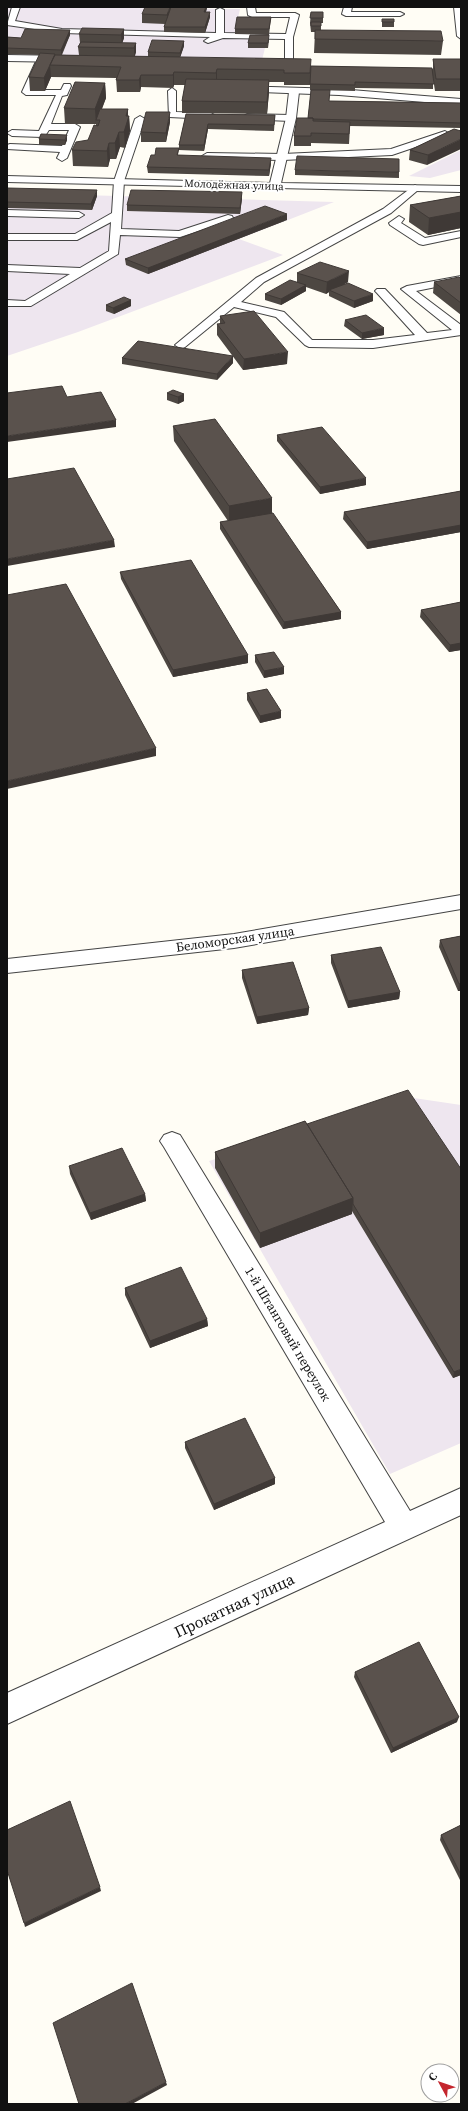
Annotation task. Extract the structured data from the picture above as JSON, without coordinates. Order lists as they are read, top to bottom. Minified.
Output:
{"streets":{"street":["Молодёжная улица","Беломорская улица","1-й Штанговый переулок","Прокатная улица"]},"crossings":[["1-й Штанговый переулок","Прокатная улица"]],"north":"top left"}
